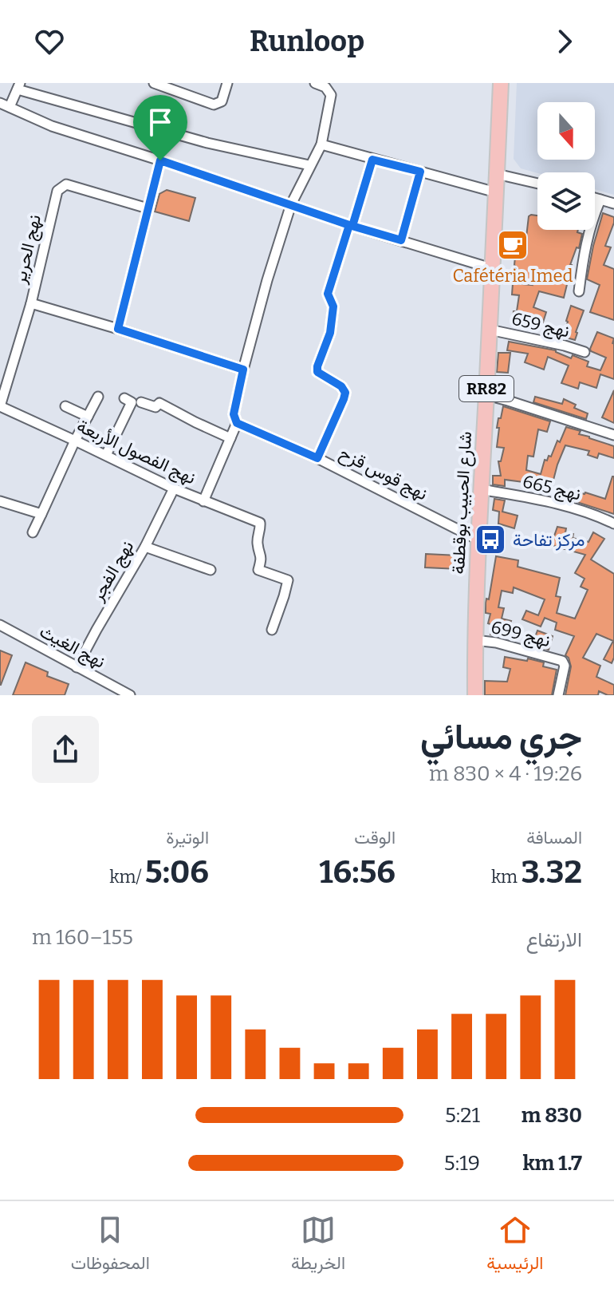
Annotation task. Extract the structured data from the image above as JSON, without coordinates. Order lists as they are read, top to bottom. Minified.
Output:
{"streets":{"main road":["RR82","شارع الحبيب بوقطفة"],"street":["نهج الحرير","نهج 659","نهج الفصول الأربعة","نهج قوس قزح","نهج 665","نهج الفجر","نهج 699","نهج الغيث"]},"crossings":[["نهج الحرير","نهج الفصول الأربعة"],["نهج 659","شارع الحبيب بوقطفة"],["نهج الفصول الأربعة","نهج الفجر"],["نهج قوس قزح","شارع الحبيب بوقطفة"],["نهج 665","شارع الحبيب بوقطفة"],["شارع الحبيب بوقطفة","نهج 699"],["نهج الفجر","نهج الغيث"]],"places":{"cafe":["Cafétéria Imed"],"bus stop":["مركز تفاحة"]},"north":"bottom","page":{"header":"Runloop","heading":["جري مسائي","19:26 · 4 × 830 m"],"stats":[["المسافة","3.32 km"],["الوقت","16:56"],["الوتيرة","5:06 /km"]],"chart":["الارتفاع","155–160 m"],"list":[{"name":"830 m","note":"5:21"},{"name":"1.7 km","note":"5:19"}],"tabs":["الرئيسية","الخريطة","المحفوظات"]}}
